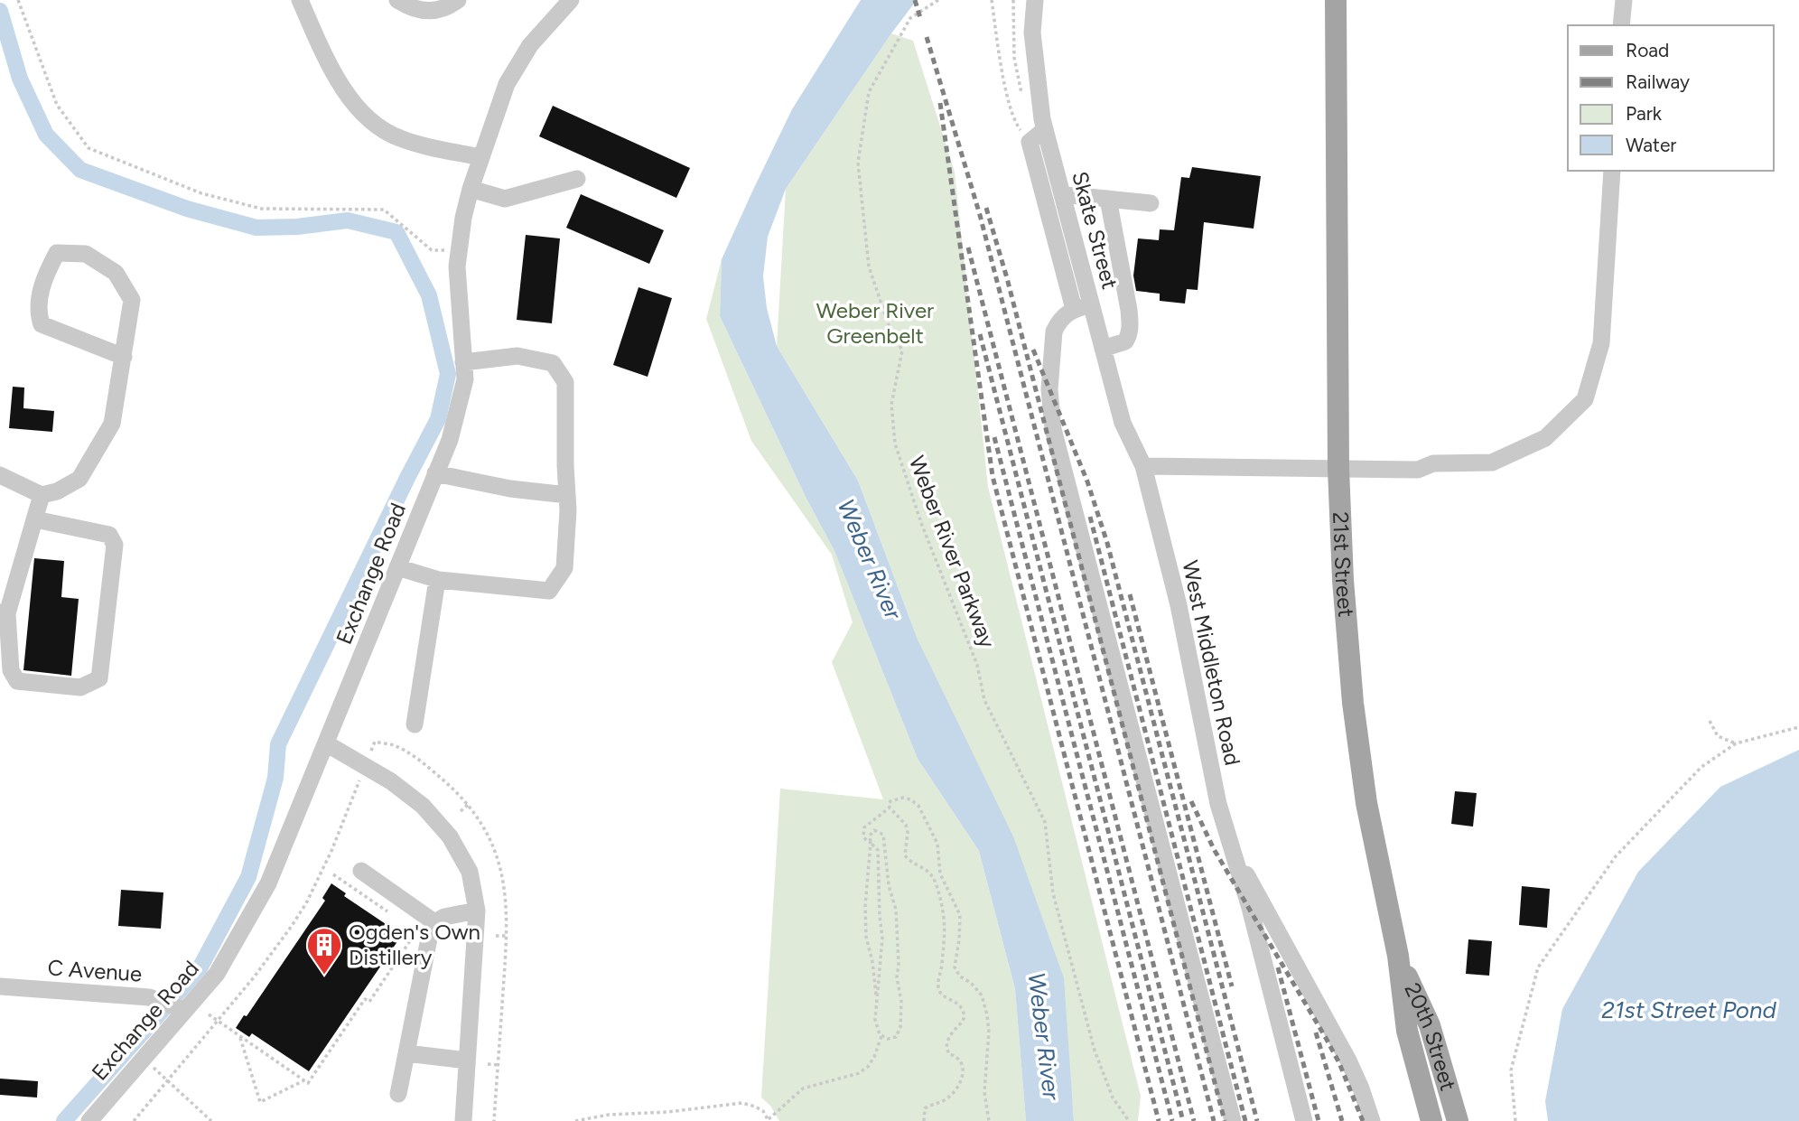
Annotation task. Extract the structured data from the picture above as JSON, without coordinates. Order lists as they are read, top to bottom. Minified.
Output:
{"streets":{"main road":["21st Street","20th Street"],"street":["Skate Street","Exchange Road","West Middleton Road","C Avenue"],"path":["Weber River Parkway"]},"crossings":[["Skate Street","West Middleton Road"],["21st Street","20th Street"],["Exchange Road","C Avenue"]],"water":["Weber River","21st Street Pond"],"parks":["Weber River Greenbelt"],"places":{"building":["Ogden's Own Distillery"]},"legend":["Road","Railway","Park","Water"]}
